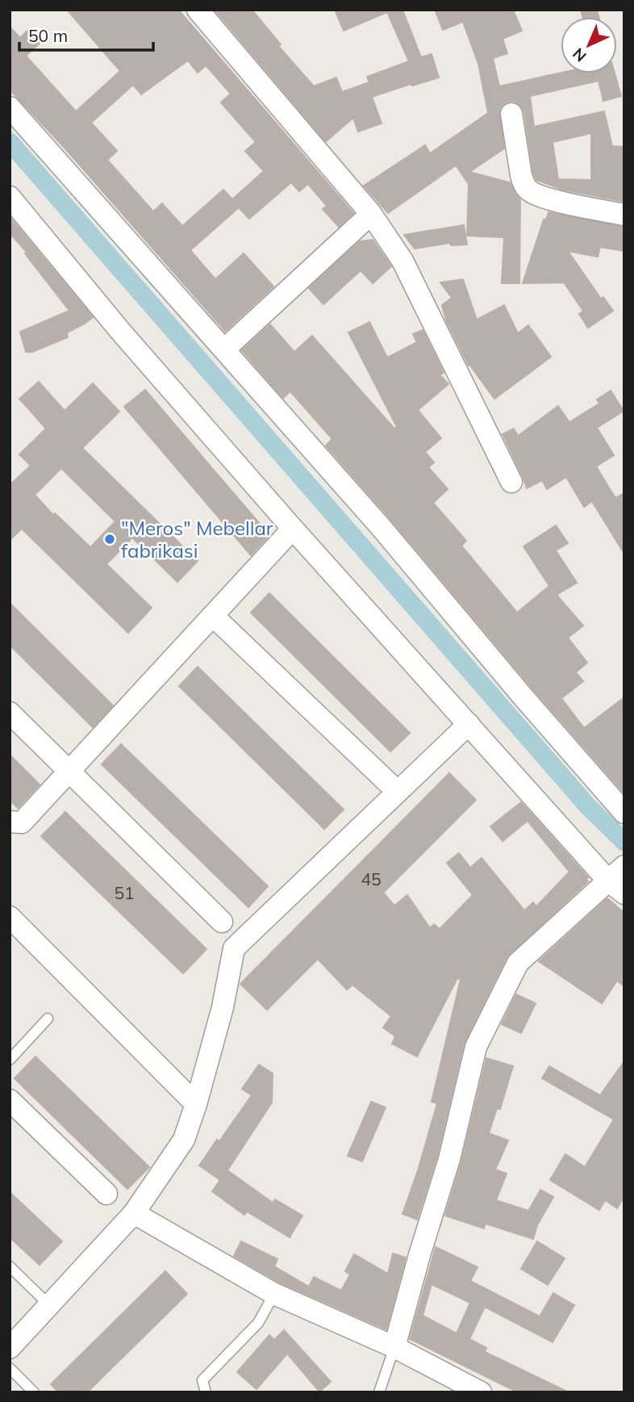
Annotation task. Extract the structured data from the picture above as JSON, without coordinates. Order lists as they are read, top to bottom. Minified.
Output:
{"places":["\"Meros\" Mebellar fabrikasi"],"house_numbers":["45","51"],"scale_bar":"50 m","north":"bottom left"}
